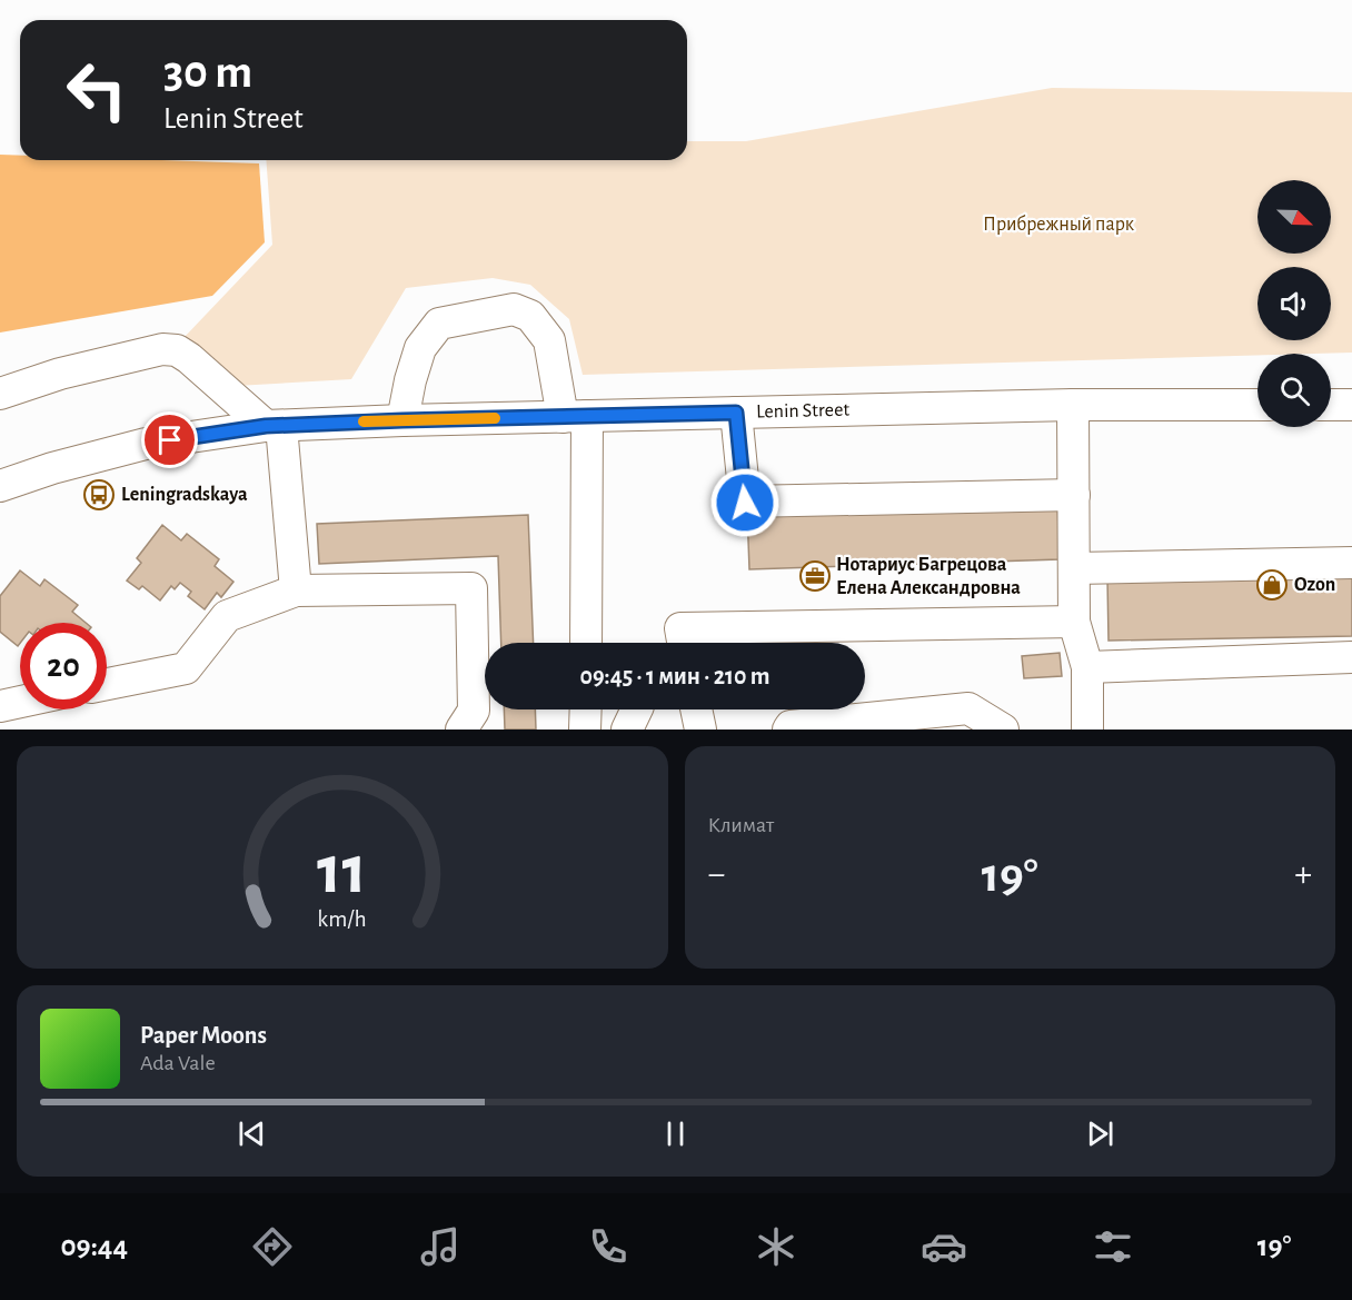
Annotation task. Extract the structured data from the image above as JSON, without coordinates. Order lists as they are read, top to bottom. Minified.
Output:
{"streets":{"street":["Lenin Street"]},"parks":["Прибрежный парк"],"places":{"bus stop":["Leningradskaya"],"office":["Нотариус Багрецова Елена Александровна"],"shop":["Ozon"]},"north":"bottom right","page":{"turn":["30 m","Lenin Street"],"limit":"20","trip":"09:45 · 1 мин · 210 m","tile":"Климат","heat":["−","19°","+"],"song":["Paper Moons","Ada Vale"],"tabs":["09:44","19°"],"gauge":["11","km/h"]}}
